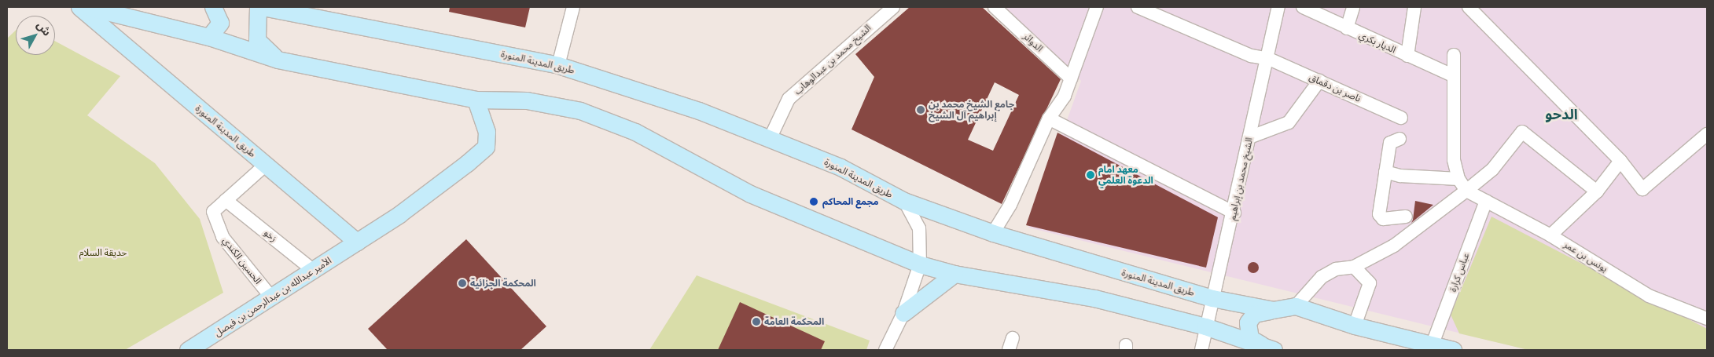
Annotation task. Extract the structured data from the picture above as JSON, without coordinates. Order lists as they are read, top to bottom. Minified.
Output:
{"streets":{"main road":["طريق المدينة المنورة","الأمير عبدالله بن عبدالرحمن بن فيصل"],"street":["الدوائر","الديار بكري","الشيخ محمد بن عبدالوهاب","ناصر بن دقماق","الشيخ محمد بن إبراهيم","زخو","يونس بن عمر","الحسين الكندي","عباس كرارة"]},"crossings":[["الشيخ محمد بن عبدالوهاب","طريق المدينة المنورة"],["طريق المدينة المنورة","الشيخ محمد بن إبراهيم"],["طريق المدينة المنورة","عباس كرارة"],["طريق المدينة المنورة","الأمير عبدالله بن عبدالرحمن بن فيصل"],["ناصر بن دقماق","الشيخ محمد بن إبراهيم"],["زخو","الحسين الكندي"],["زخو","الأمير عبدالله بن عبدالرحمن بن فيصل"],["يونس بن عمر","عباس كرارة"],["الحسين الكندي","الأمير عبدالله بن عبدالرحمن بن فيصل"]],"districts":["الدحو"],"parks":["حديقة السلام"],"places":["جامع الشيخ محمد بن إبراهيم آل الشيخ","معهد امام الدعوة العلمي","مجمع المحاكم","المحكمة الجزائية","المحكمة العامة"],"north":"top right"}
